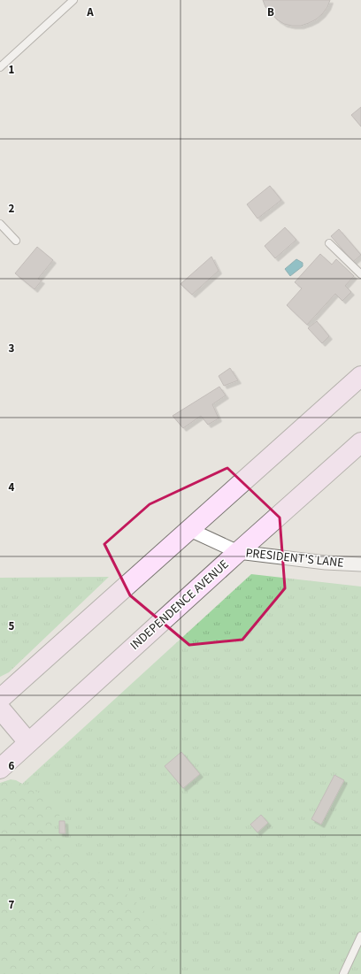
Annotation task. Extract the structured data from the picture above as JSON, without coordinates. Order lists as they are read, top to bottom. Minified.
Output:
{"streets":{"main road":["INDEPENDENCE AVENUE"],"street":["PRESIDENT'S LANE"]},"crossings":[["PRESIDENT'S LANE","INDEPENDENCE AVENUE"]],"grid":{"columns":["A","B"],"rows":["1","2","3","4","5","6","7"]}}
